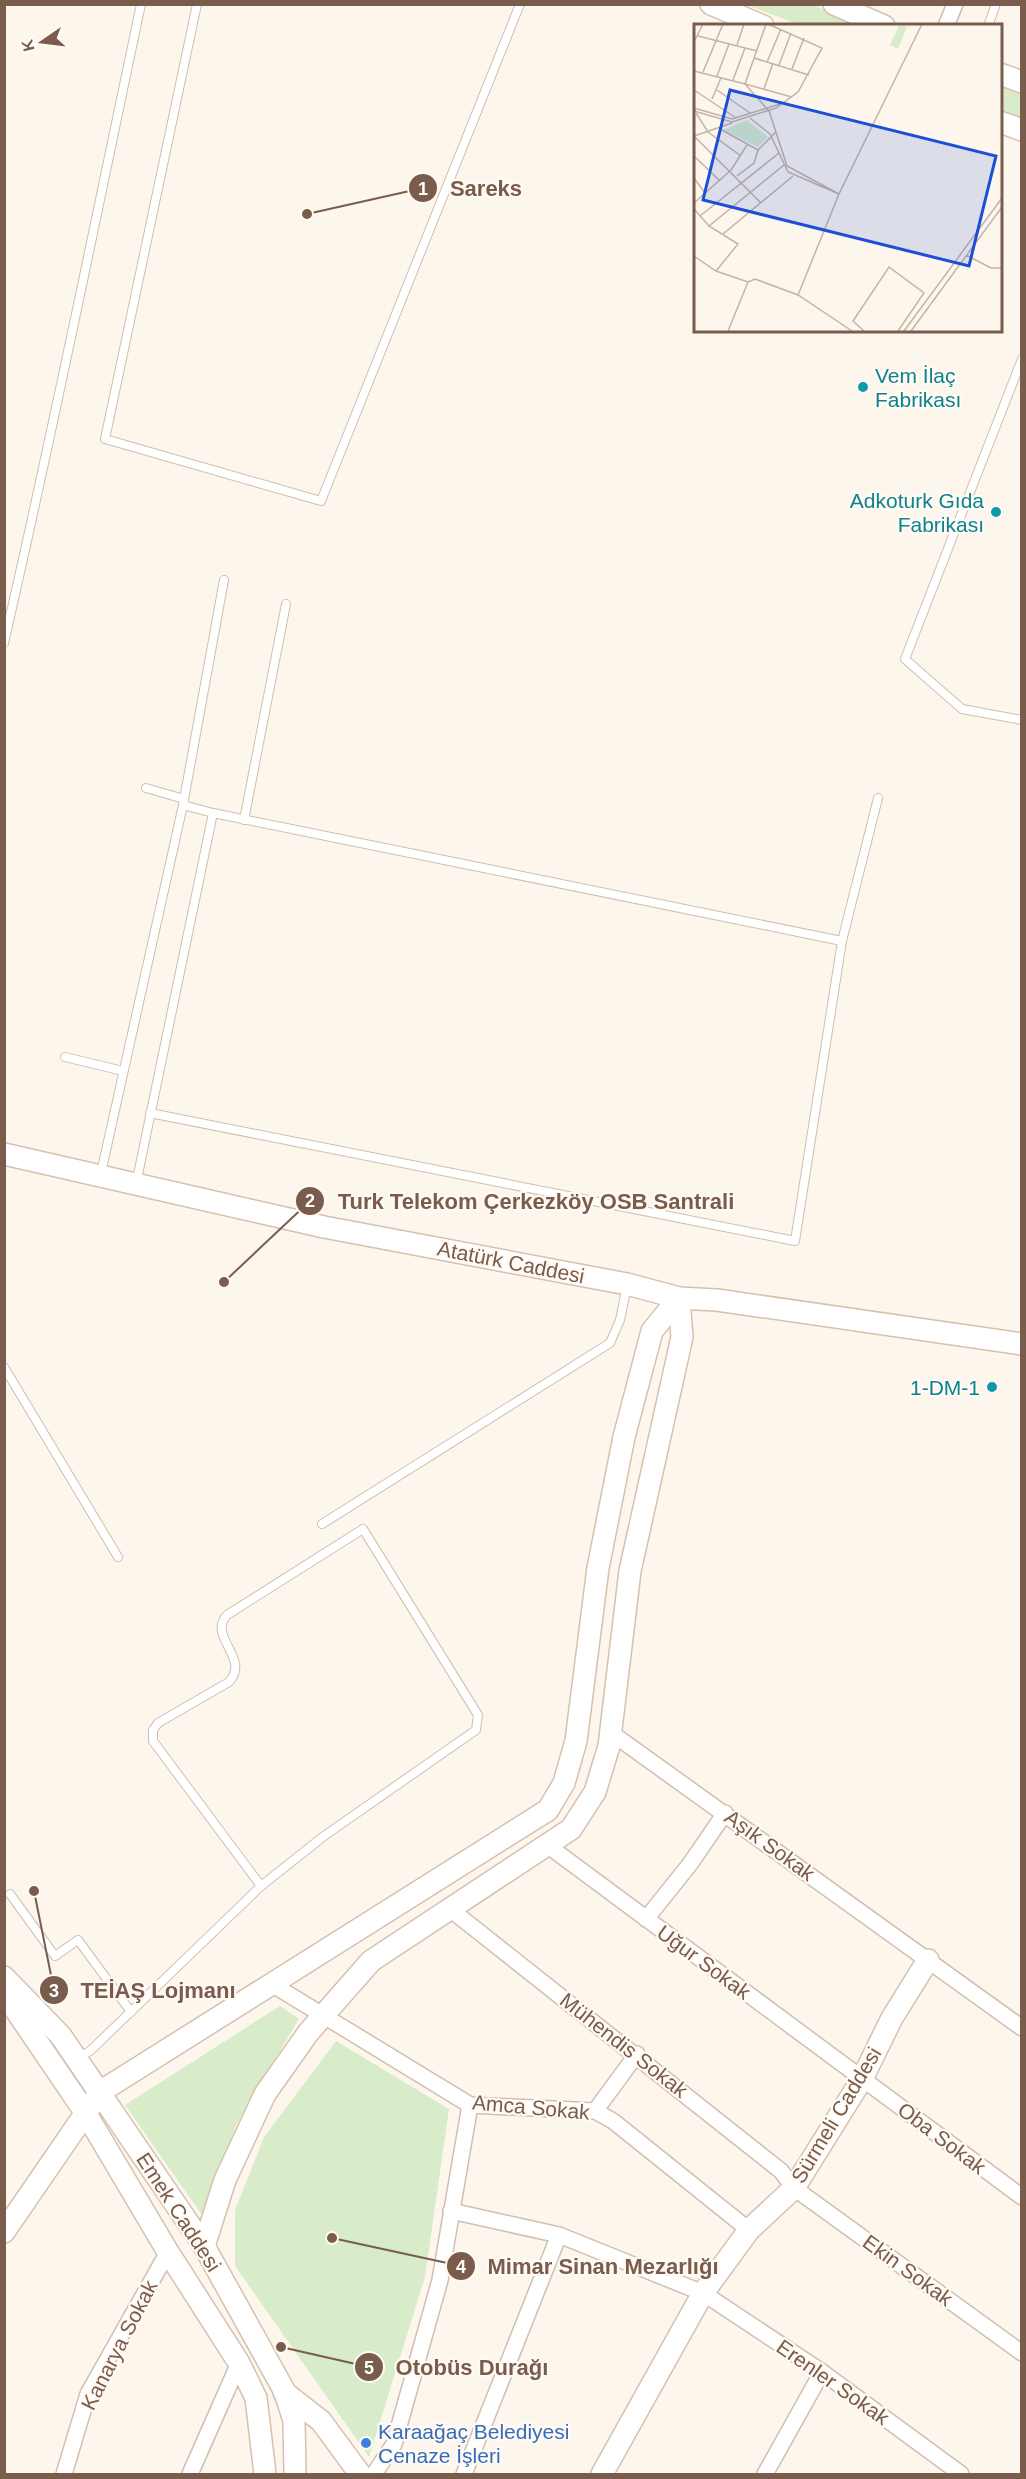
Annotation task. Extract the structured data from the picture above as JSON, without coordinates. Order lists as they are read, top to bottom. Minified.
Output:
{"streets":{"street":["Atatürk Caddesi","Aşık Sokak","Uğur Sokak","Mühendis Sokak","Amca Sokak","Sürmeli Caddesi","Oba Sokak","Emek Caddesi","Ekin Sokak","Kanarya Sokak","Erenler Sokak"]},"crossings":[["Aşık Sokak","Sürmeli Caddesi"],["Uğur Sokak","Sürmeli Caddesi"],["Uğur Sokak","Oba Sokak"],["Mühendis Sokak","Sürmeli Caddesi"],["Mühendis Sokak","Ekin Sokak"],["Amca Sokak","Sürmeli Caddesi"],["Sürmeli Caddesi","Oba Sokak"],["Sürmeli Caddesi","Ekin Sokak"],["Sürmeli Caddesi","Erenler Sokak"],["Emek Caddesi","Kanarya Sokak"]],"places":["Sareks","Vem İlaç Fabrikası","Adkoturk Gıda Fabrikası","Turk Telekom Çerkezköy OSB Santrali","1-DM-1","TEİAŞ Lojmanı","Mimar Sinan Mezarlığı","Otobüs Durağı","Karaağaç Belediyesi Cenaze İşleri"],"north":"left"}
